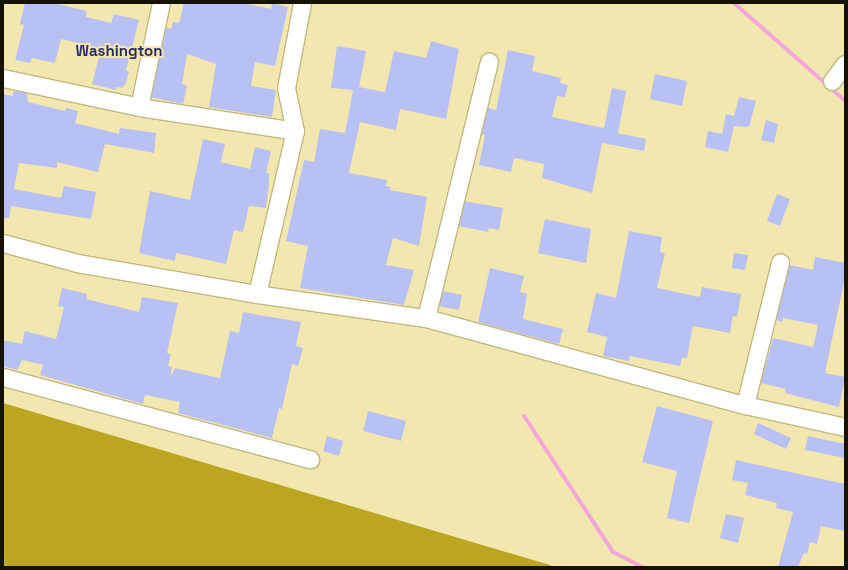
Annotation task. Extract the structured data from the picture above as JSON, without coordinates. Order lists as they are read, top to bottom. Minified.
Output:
{"districts":["Washington"]}
